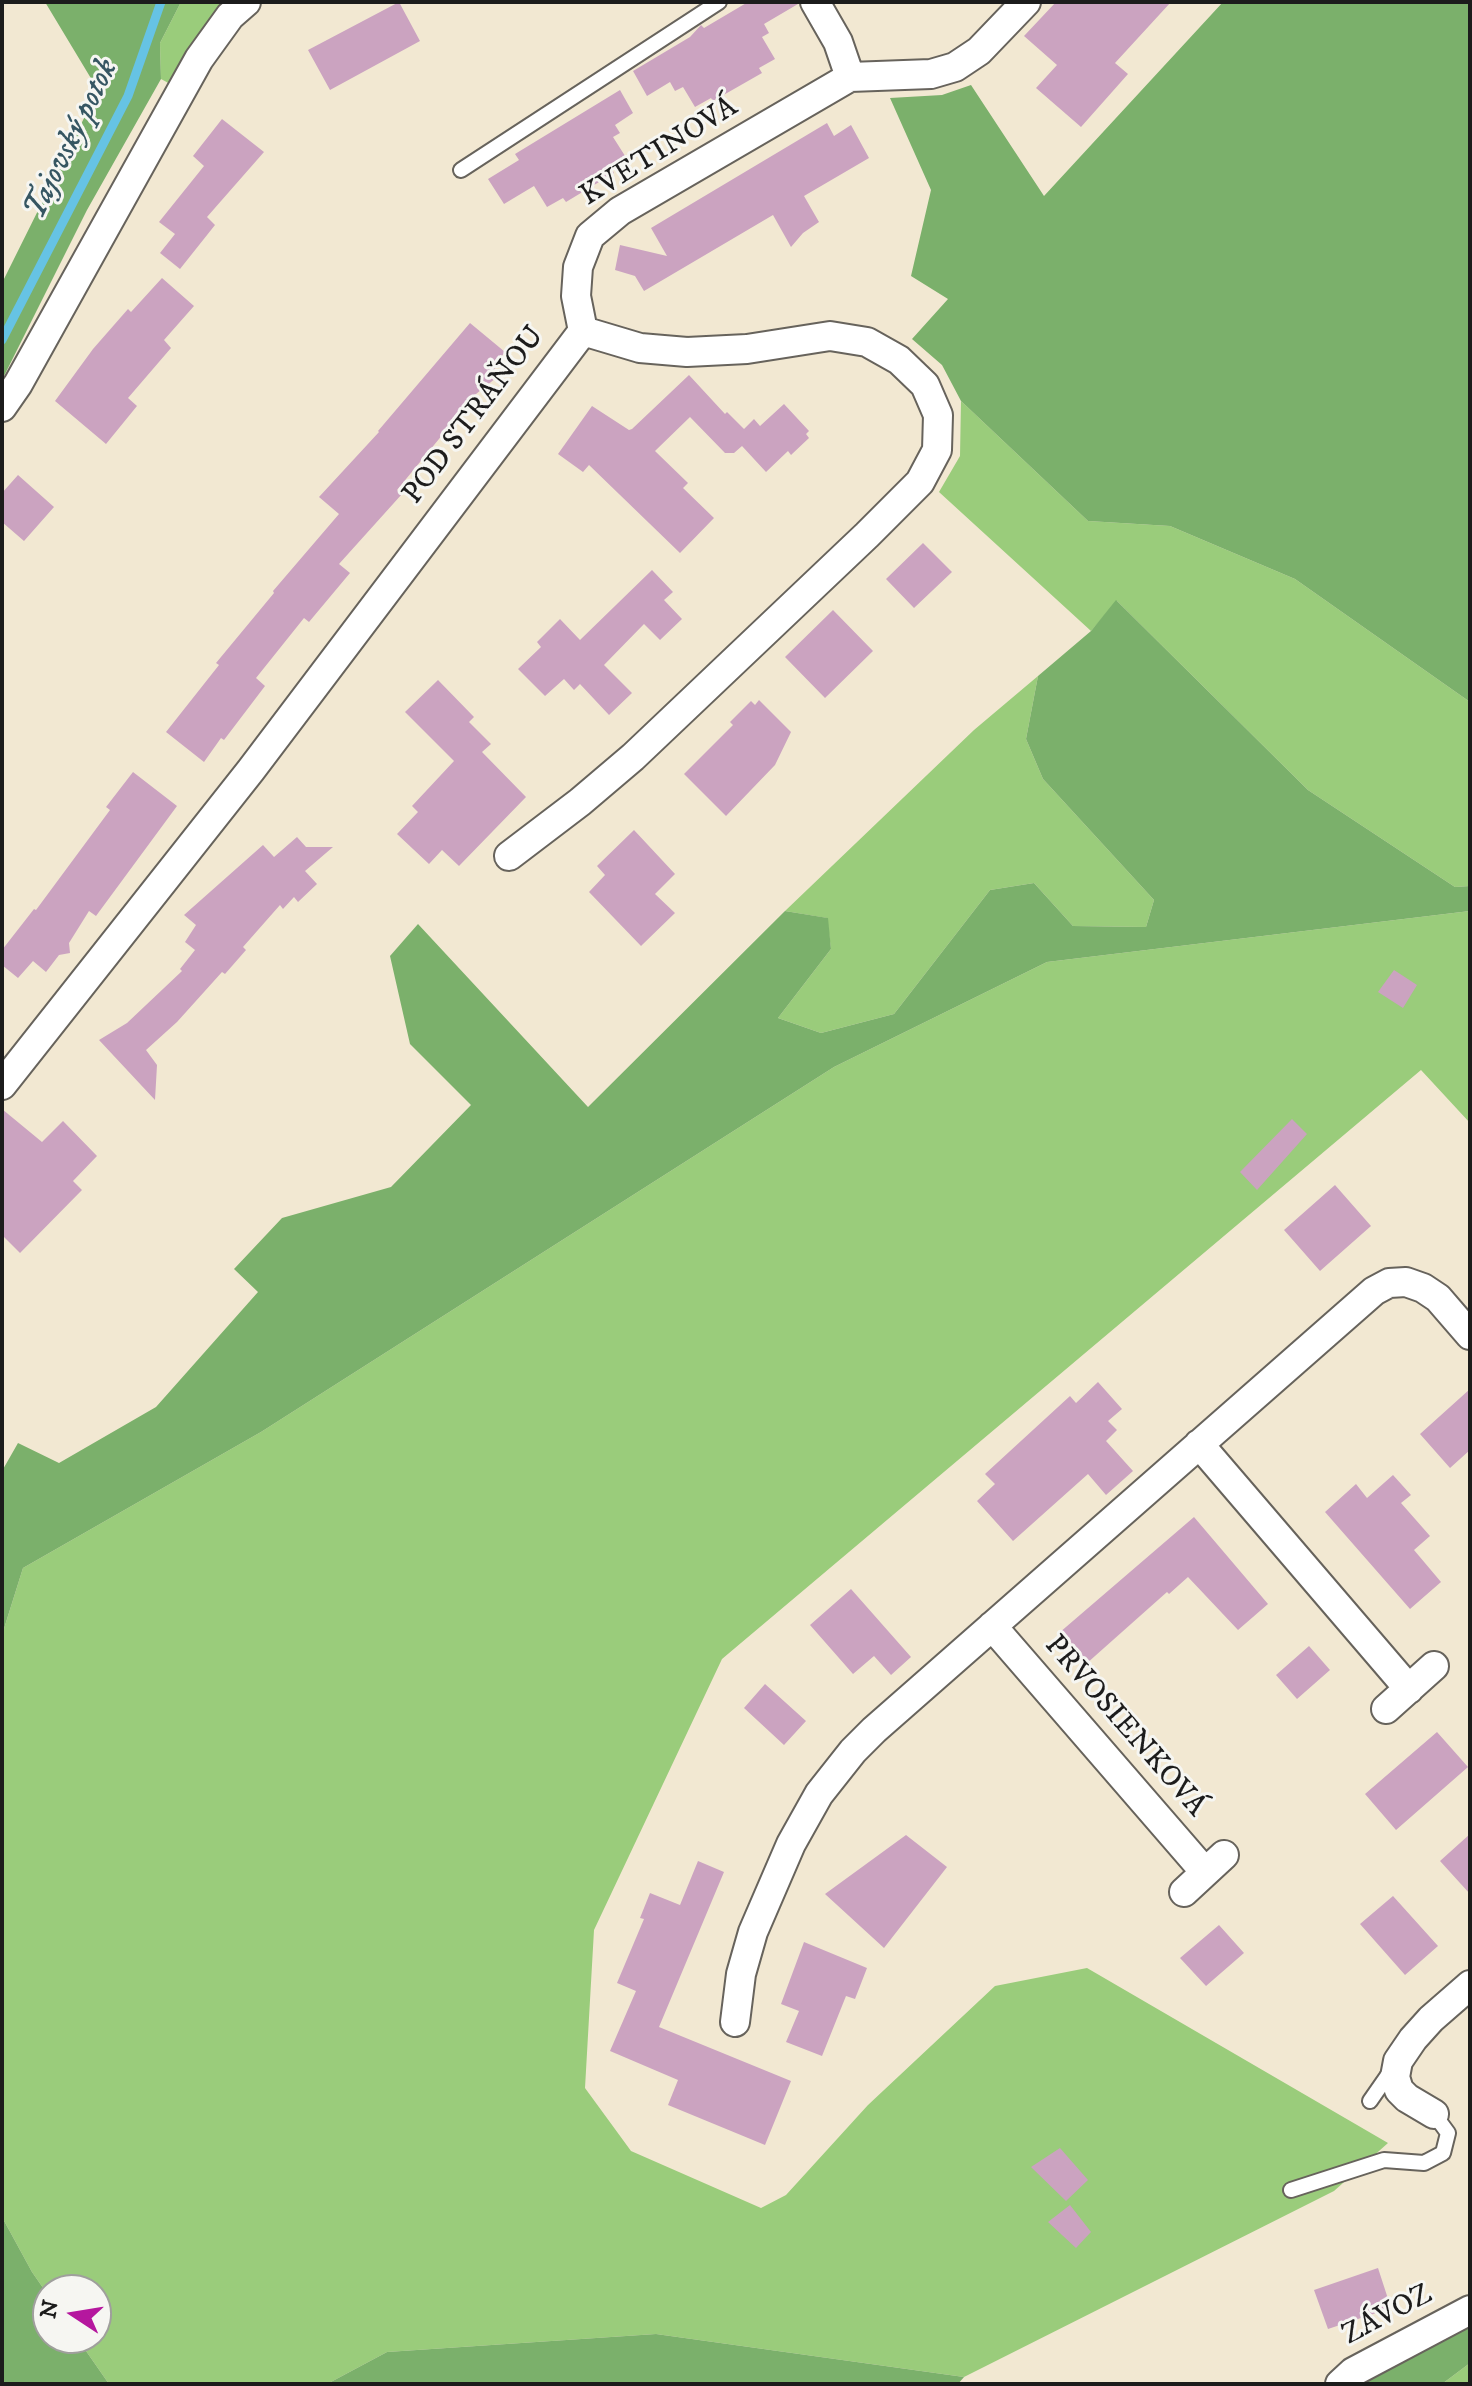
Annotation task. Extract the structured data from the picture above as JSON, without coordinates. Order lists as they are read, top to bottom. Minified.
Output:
{"streets":{"street":["KVETINOVÁ","POD STRÁŇOU","PRVOSIENKOVÁ","ZÁVOZ"]},"crossings":[["KVETINOVÁ","POD STRÁŇOU"]],"water":["Tajovský potok"],"north":"left"}
